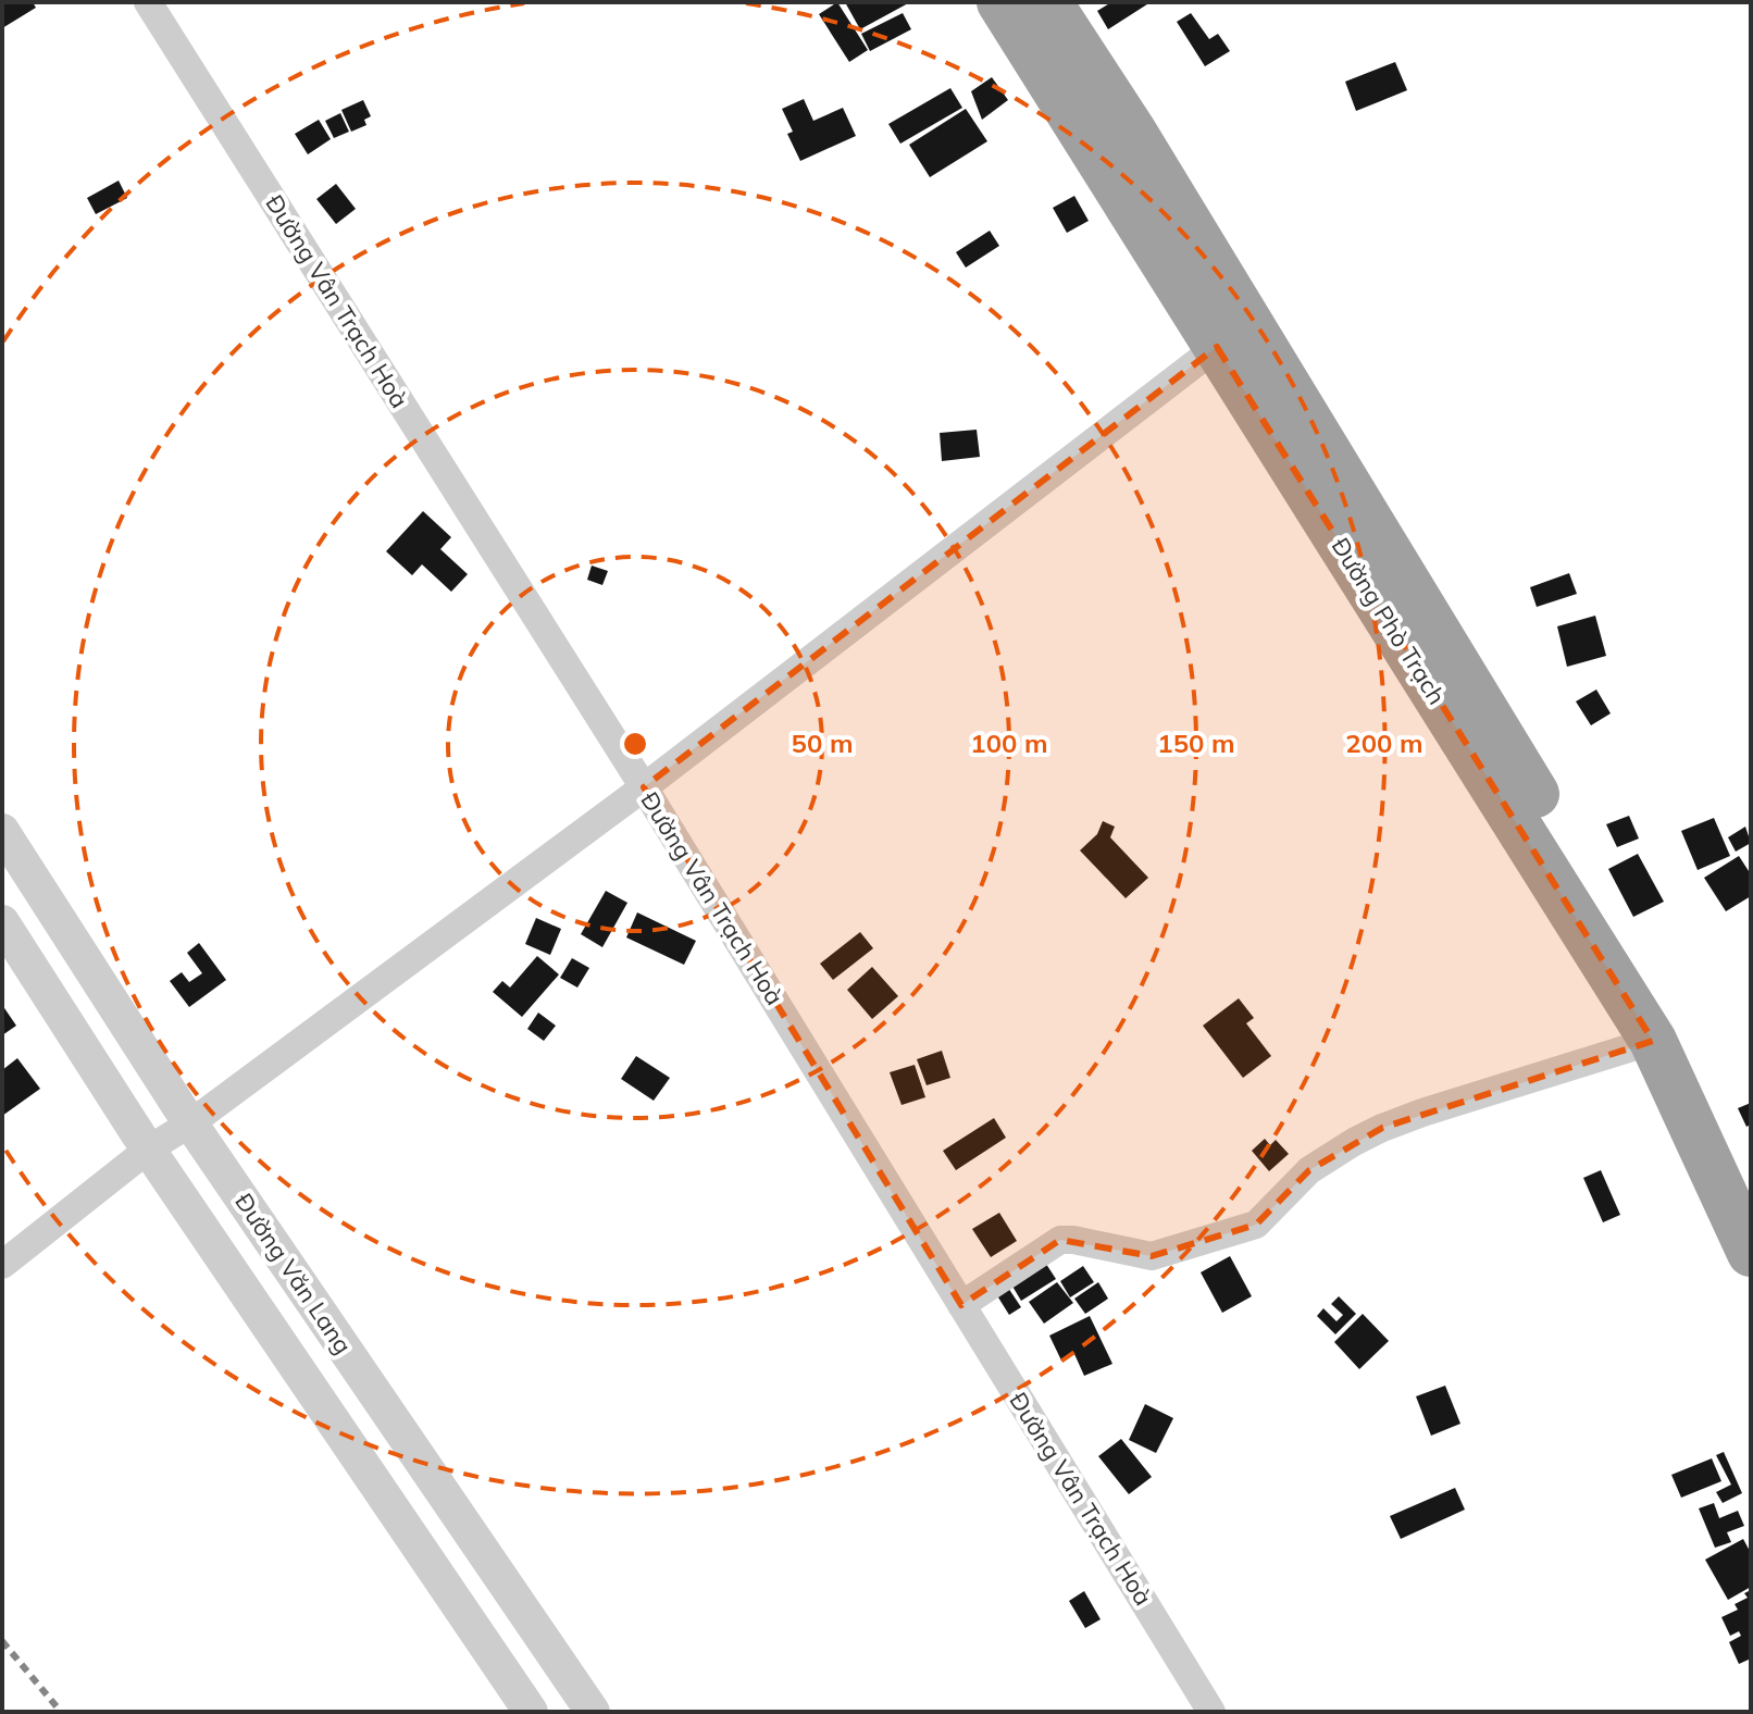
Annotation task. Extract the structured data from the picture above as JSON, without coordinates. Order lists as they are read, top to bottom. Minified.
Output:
{"streets":{"highway":["Đường Phò Trạch"],"street":["Đường Vân Trạch Hoà","Đường Văn Lang"]},"rings":["50 m","100 m","150 m","200 m"]}
